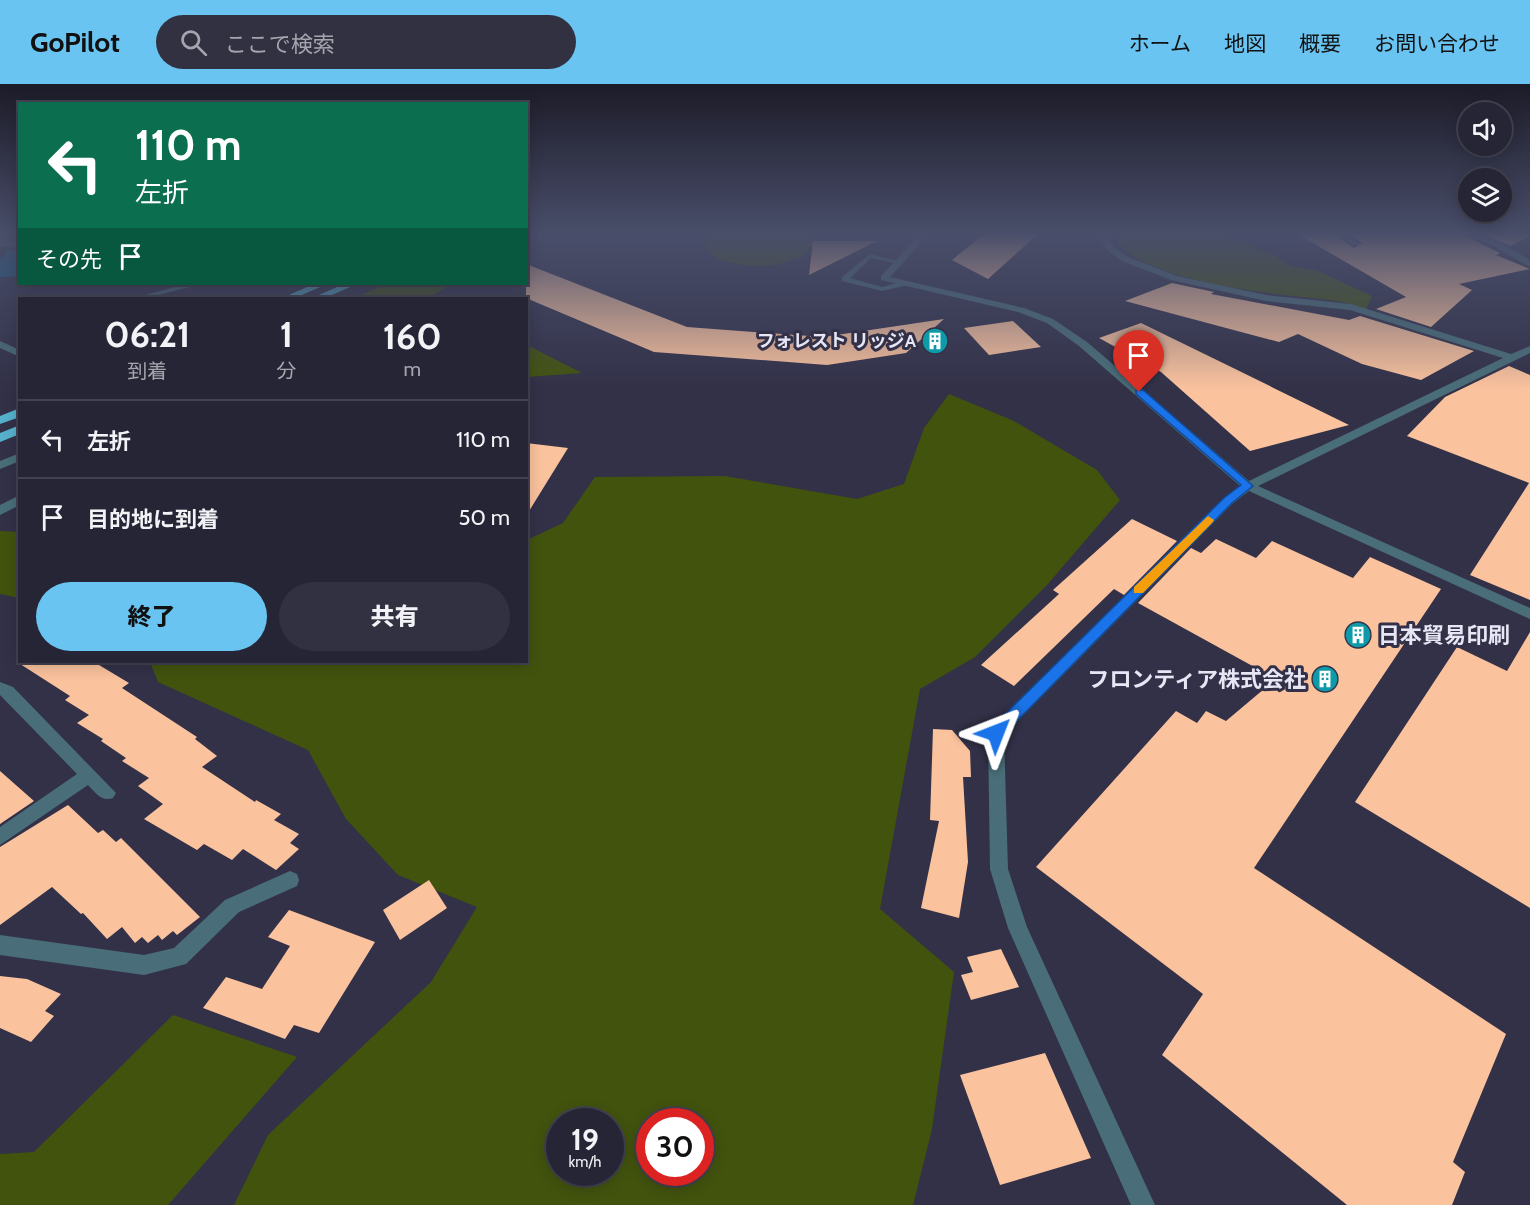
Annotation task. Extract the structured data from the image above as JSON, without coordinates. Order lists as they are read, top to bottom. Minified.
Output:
{"places":{"building":["フォレスト リッジA","日本貿易印刷","フロンティア株式会社"]},"page":{"header":"GoPilot","search":"ここで検索","nav":["ホーム","地図","概要","お問い合わせ"],"turn":["110 m","左折"],"then":"その先","eta":["06:21","到着","1","分","160","m"],"list":[{"name":"左折","value":"110 m"},{"name":"目的地に到着","value":"50 m"}],"buttons":["終了","共有"],"speed":"19 km/h","limit":"30"}}
